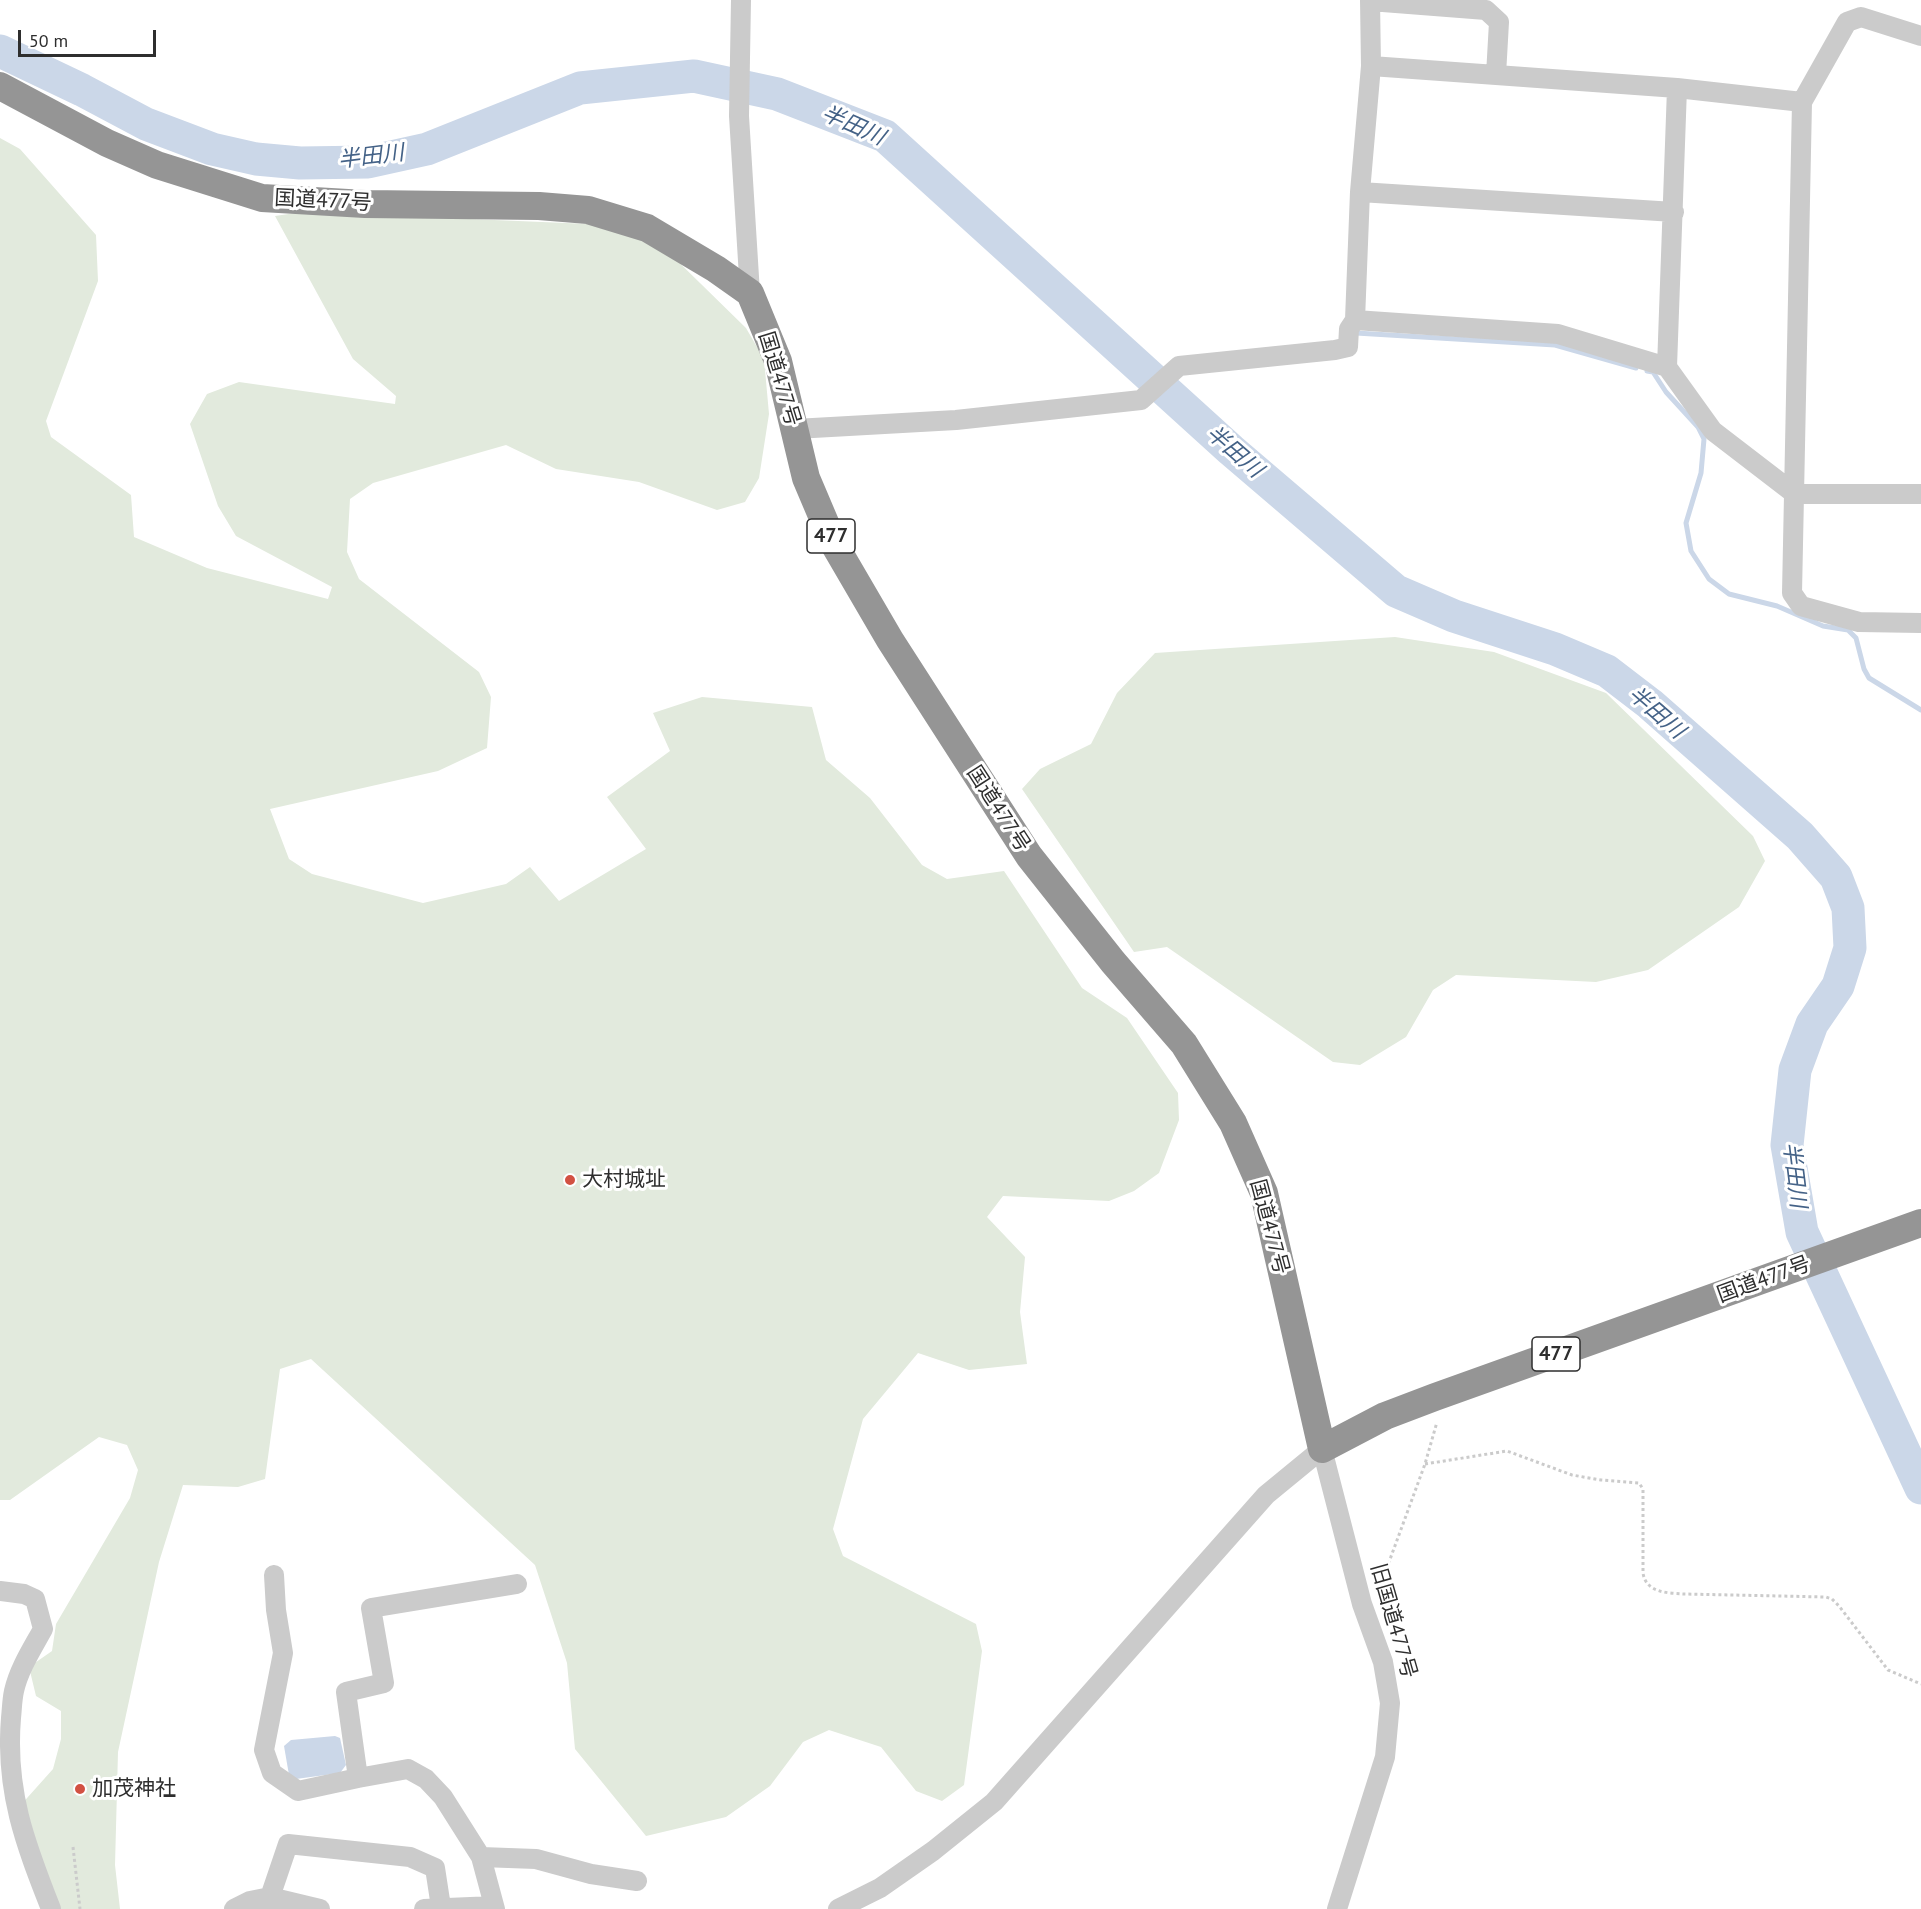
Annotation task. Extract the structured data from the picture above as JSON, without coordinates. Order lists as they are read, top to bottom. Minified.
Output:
{"streets":{"highway":["国道477号","477"],"street":["旧国道477号"]},"crossings":[["国道477号","旧国道477号"]],"water":["半田川"],"places":["大村城址","加茂神社"],"scale_bar":"50 m"}
